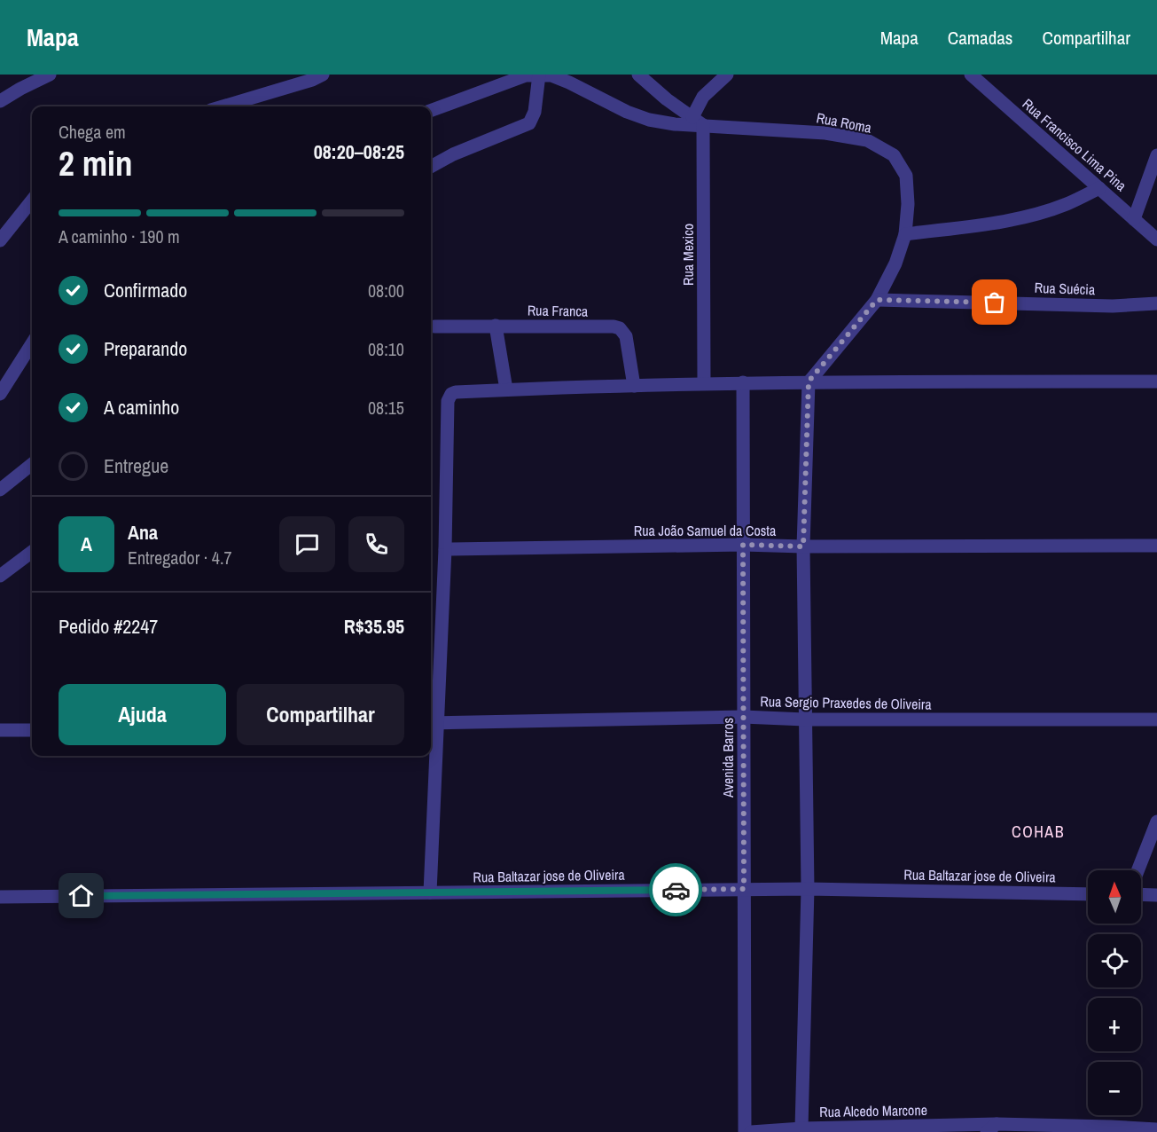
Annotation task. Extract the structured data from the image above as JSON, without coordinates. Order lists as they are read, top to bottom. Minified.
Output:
{"streets":{"street":["Rua Roma","Rua Francisco Lima Pina","Rua Mexico","Rua Suécia","Rua Franca","Rua João Samuel da Costa","Rua Sergio Praxedes de Oliveira","Avenida Barros","Rua Baltazar jose de Oliveira","Rua Alcedo Marcone"]},"crossings":[["Rua Roma","Rua Mexico"],["Rua Roma","Rua Suécia"],["Rua João Samuel da Costa","Avenida Barros"],["Rua Sergio Praxedes de Oliveira","Avenida Barros"],["Avenida Barros","Rua Baltazar jose de Oliveira"]],"districts":["COHAB"],"north":"top","page":{"header":"Mapa","nav":["Mapa","Camadas","Compartilhar"],"heading":["2 min","Chega em","08:20–08:25"],"panel":["Ana","Entregador · 4.7","Pedido #2247","R$35.95"],"bar":"A caminho · 190 m","list":[["Confirmado","08:00"],["Preparando","08:10"],["A caminho","08:15"],"Entregue"],"round":"A","buttons":["Ajuda","Compartilhar"],"map_buttons":["+","−"]}}
